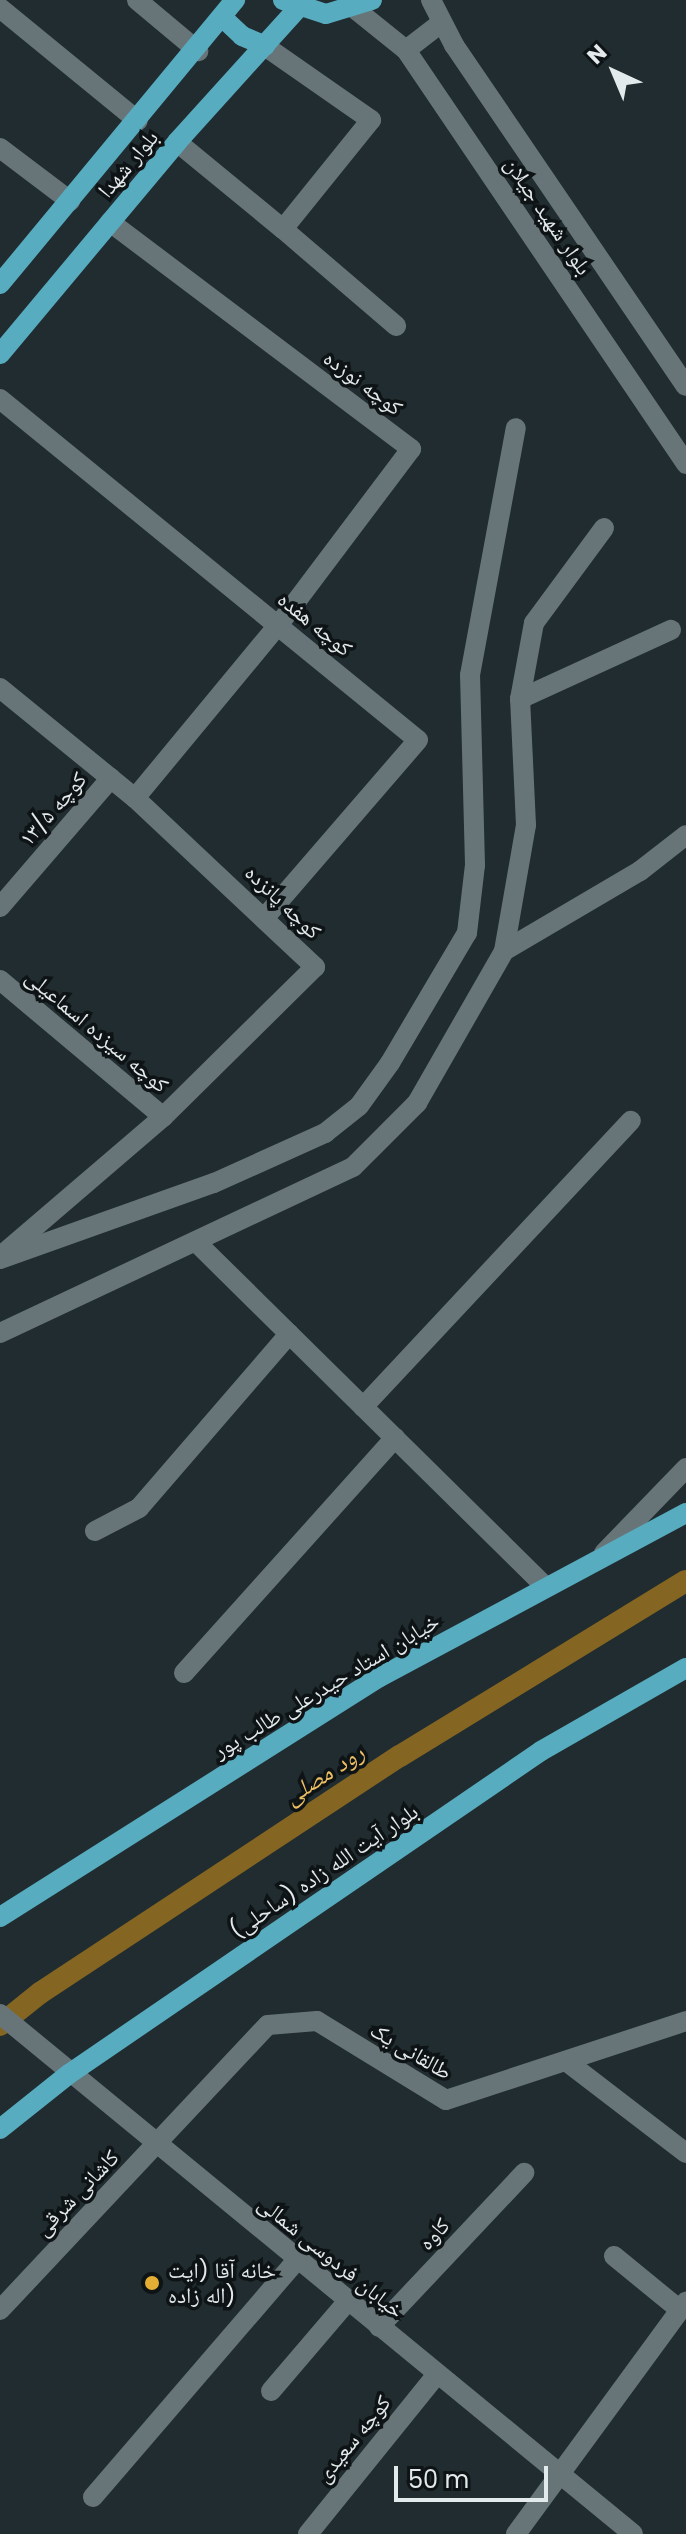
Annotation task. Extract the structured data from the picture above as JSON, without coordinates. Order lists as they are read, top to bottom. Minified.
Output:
{"streets":{"main road":["بلوار شهدا","خیابان استاد حیدرعلی طالب پور","بلوار آیت الله زاده (ساحلی)"],"street":["بلوار شهید جیلان","کوچه نوزده","کوچه هفده","کوچه ۱۳/۵","کوچه پانزده","کوچه سیزده اسماعیلی","طالقانی یک","کاشانی شرقی","کاوه","خیابان فردوسی شمالی","کوچه سعیدی"]},"crossings":[["بلوار شهدا","کوچه نوزده"],["کوچه نوزده","کوچه هفده"],["کوچه هفده","کوچه پانزده"],["کوچه ۱۳/۵","کوچه پانزده"],["کوچه پانزده","کوچه سیزده اسماعیلی"],["بلوار آیت الله زاده (ساحلی)","خیابان فردوسی شمالی"],["طالقانی یک","کاشانی شرقی"],["طالقانی یک","خیابان فردوسی شمالی"],["کاشانی شرقی","خیابان فردوسی شمالی"],["کاوه","خیابان فردوسی شمالی"],["خیابان فردوسی شمالی","کوچه سعیدی"]],"water":["رود مصلی"],"places":["خانه آقا (ایت اله زاده)"],"scale_bar":"50 m","north":"top left"}
